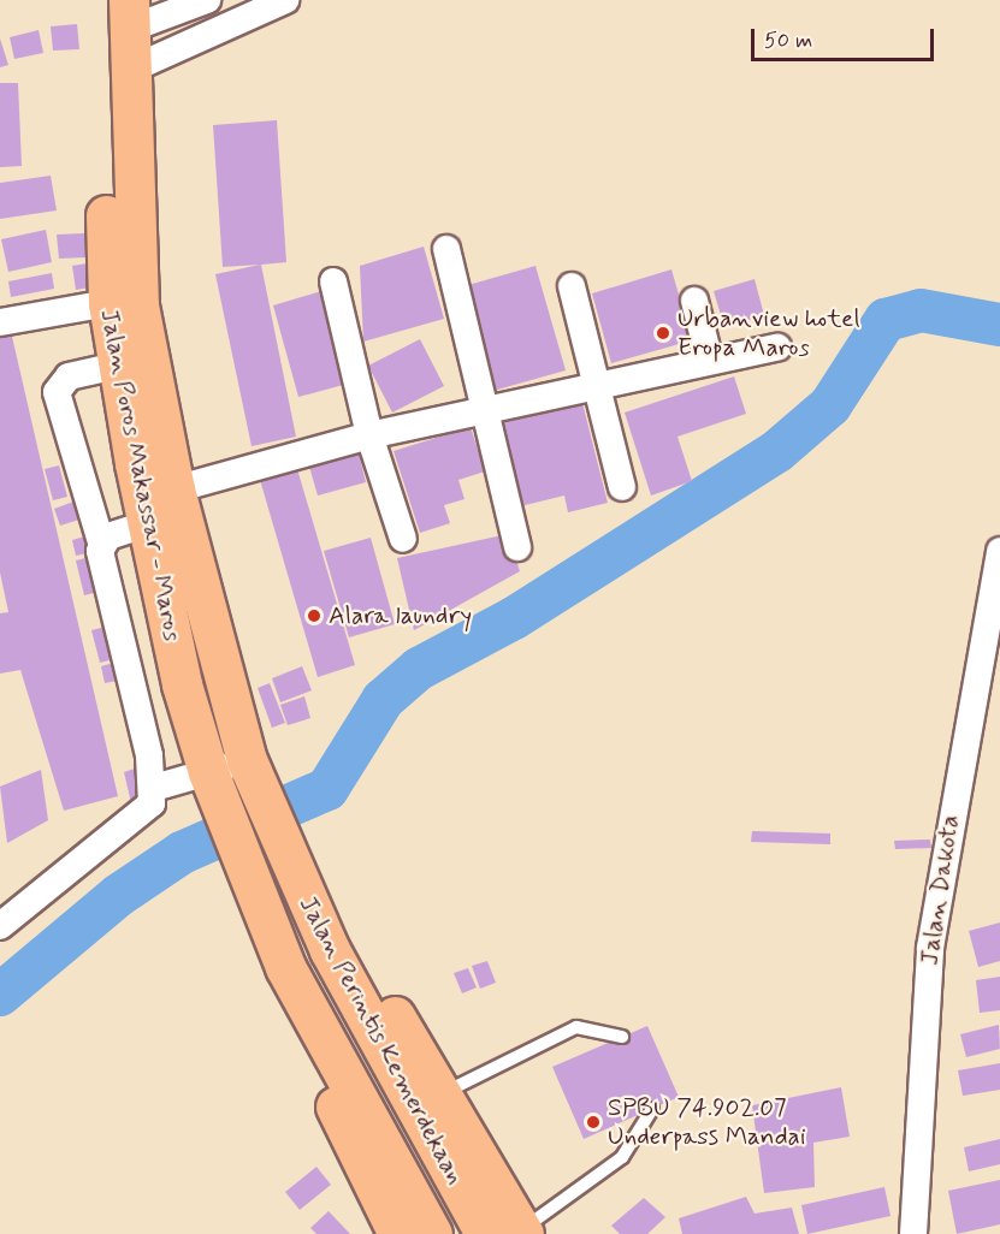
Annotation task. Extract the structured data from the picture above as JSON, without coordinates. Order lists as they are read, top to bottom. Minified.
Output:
{"streets":{"highway":["Jalan Poros Makassar - Maros","Jalan Perintis Kemerdekaan"],"street":["Jalan Dakota"]},"crossings":[["Jalan Poros Makassar - Maros","Jalan Perintis Kemerdekaan"]],"places":["Urbanview hotel Eropa Maros","Alara laundry","SPBU 74.902.07 Underpass Mandai"],"scale_bar":"50 m"}
